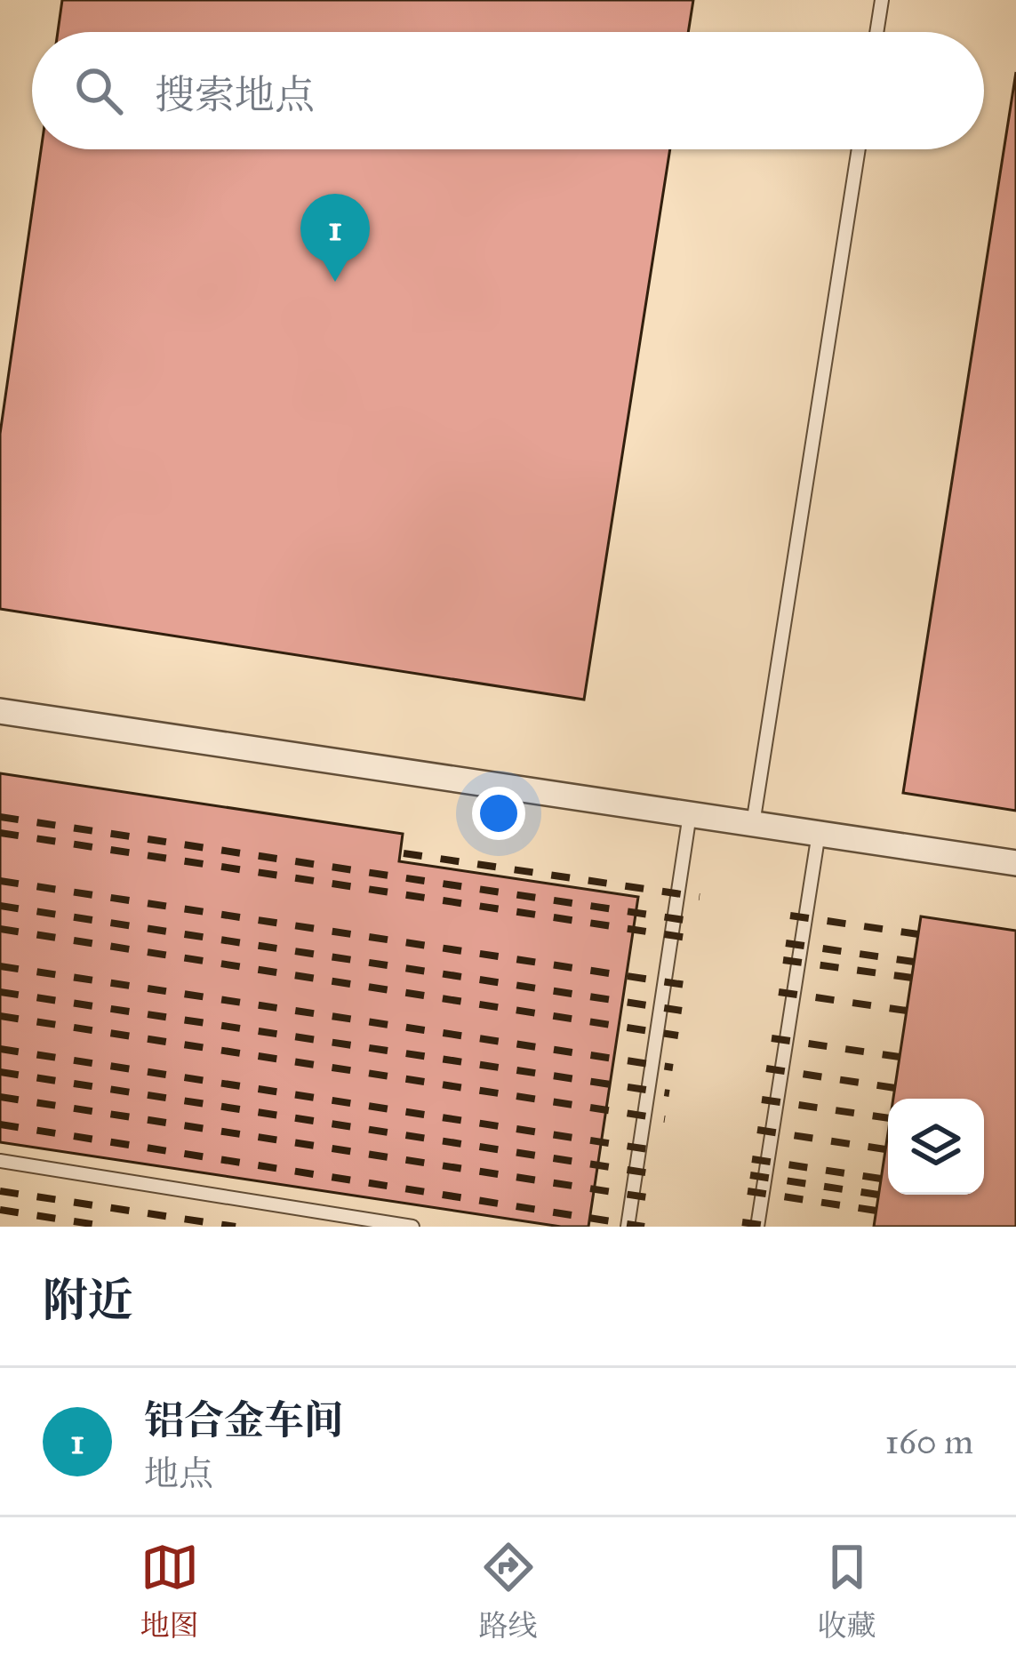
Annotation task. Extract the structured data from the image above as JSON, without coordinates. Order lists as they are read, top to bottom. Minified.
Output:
{"page":{"search":"搜索地点","pins":"1","heading":"附近","list":[{"mark":"1","name":"铝合金车间","note":"地点","value":"160 m"}],"nav":["地图","路线","收藏"]}}
